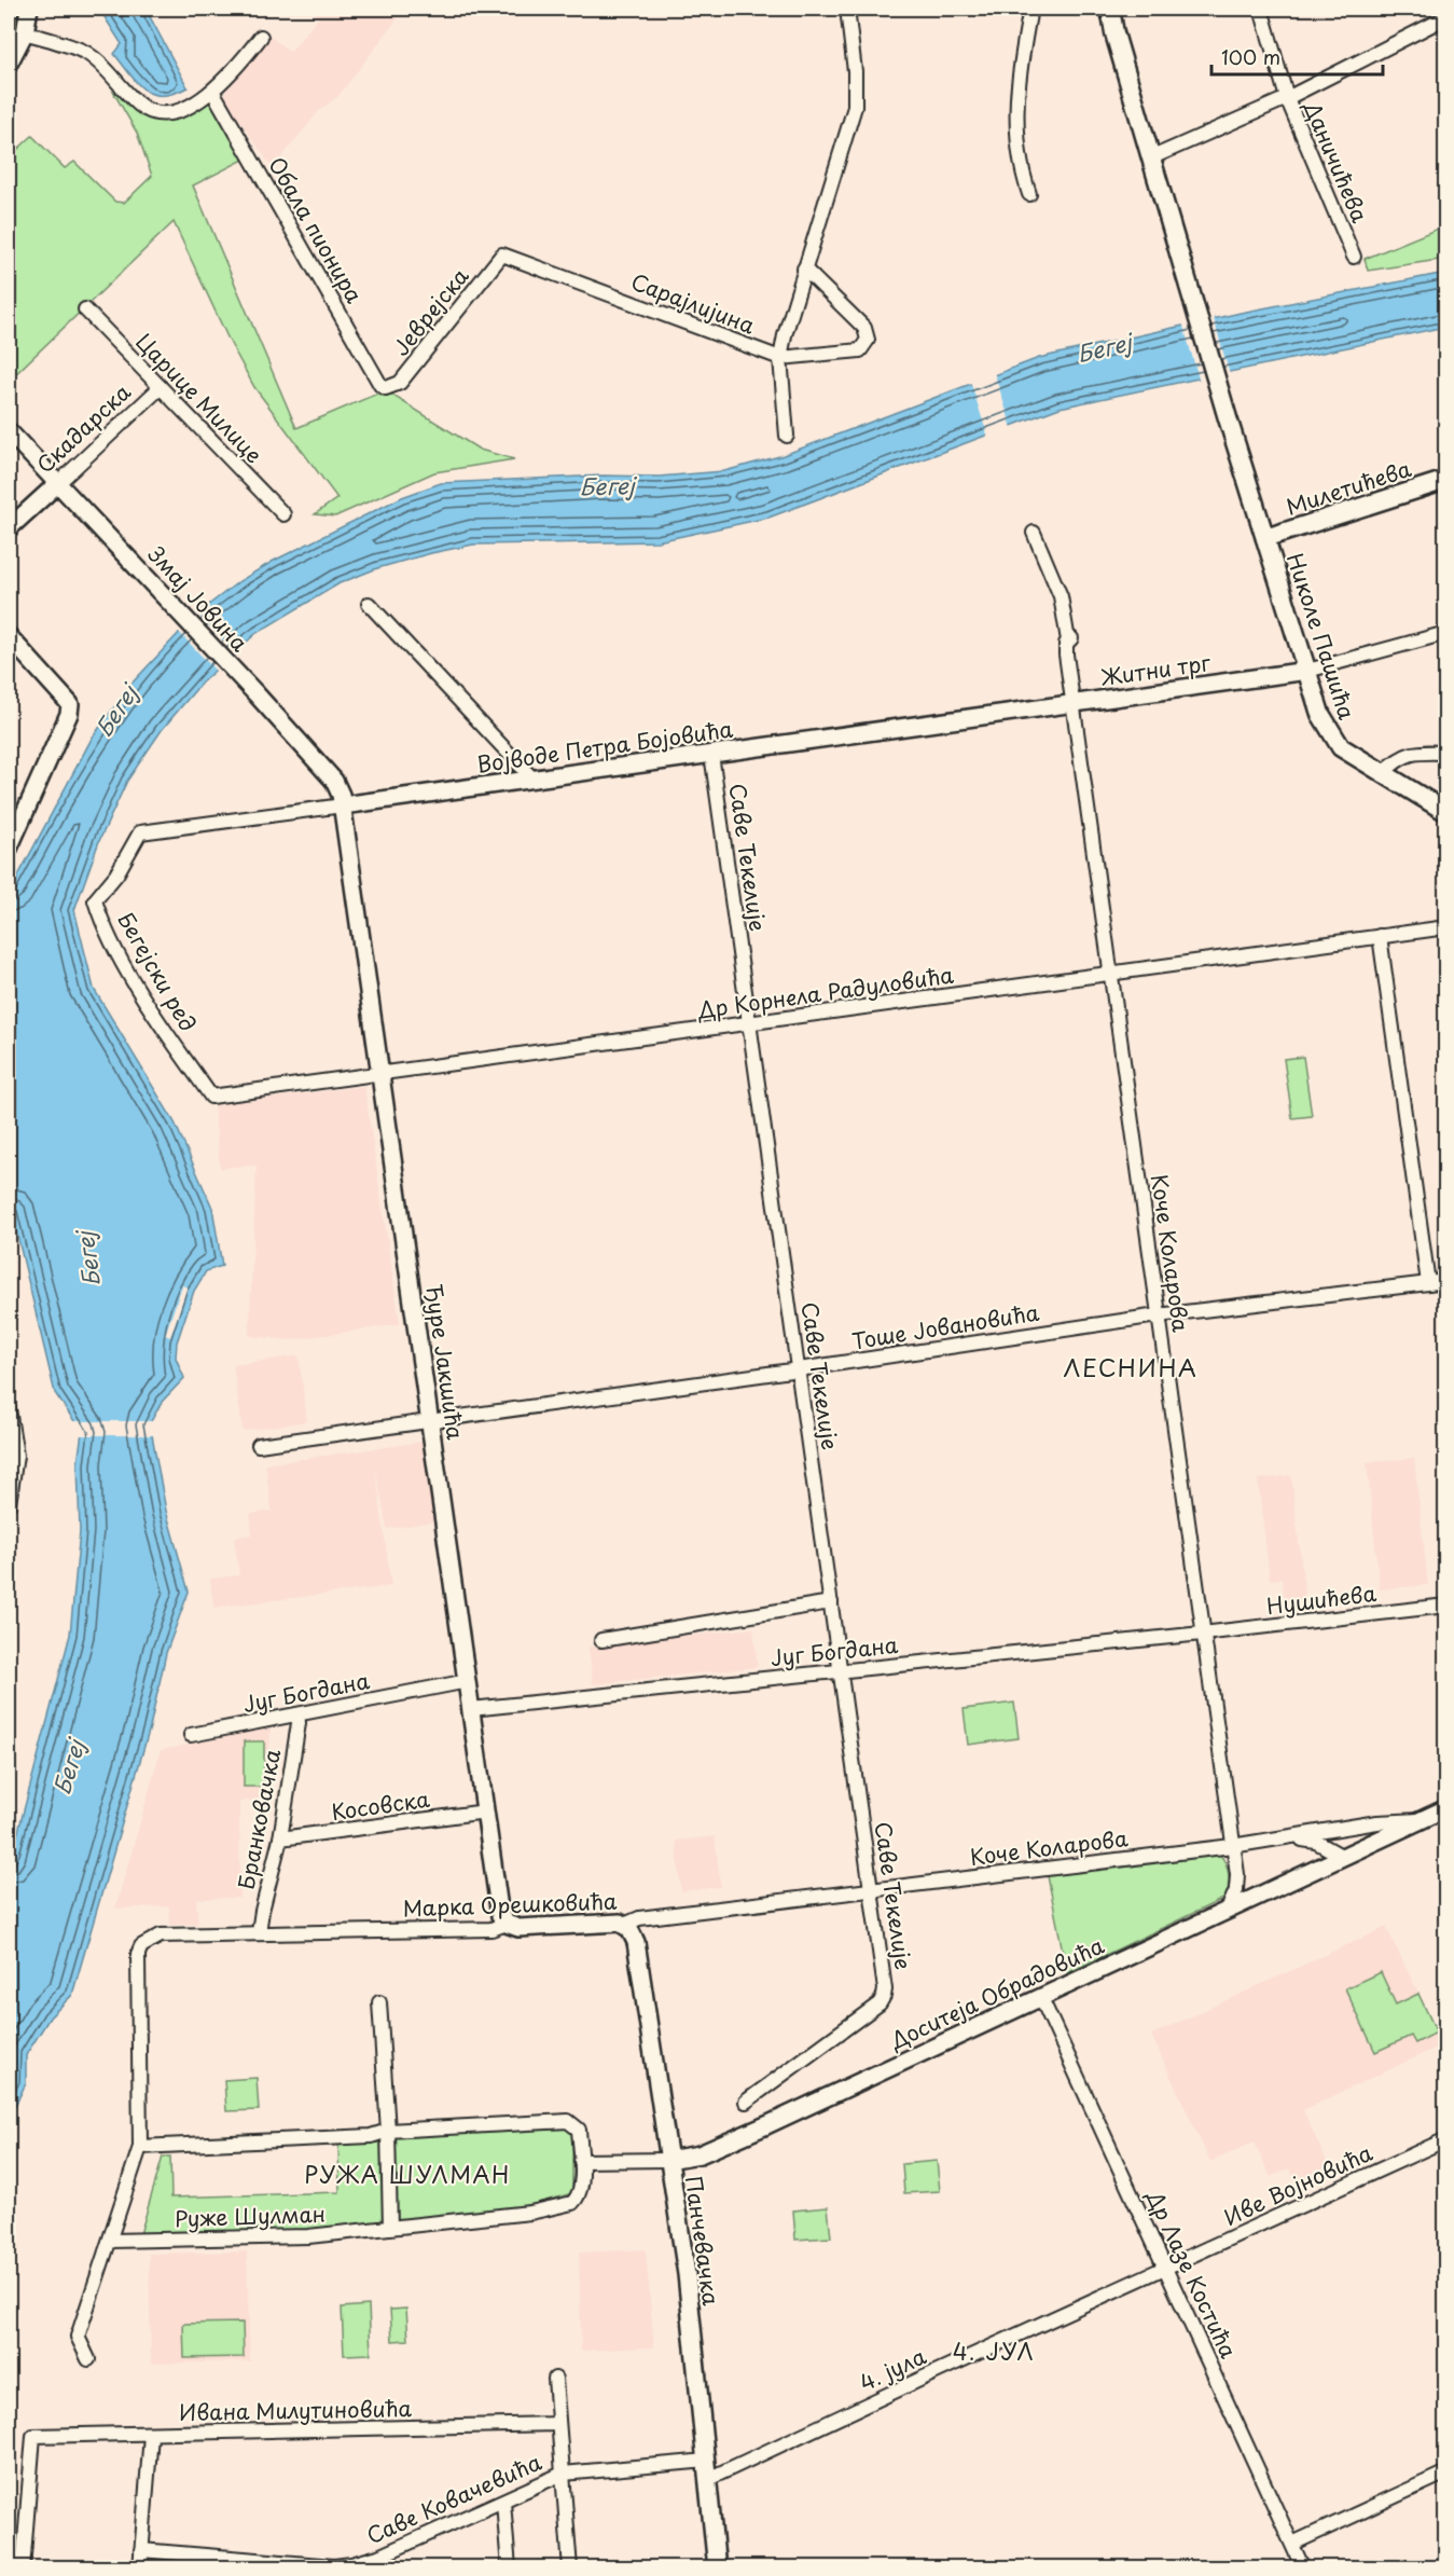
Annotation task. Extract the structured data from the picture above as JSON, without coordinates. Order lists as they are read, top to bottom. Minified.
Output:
{"streets":{"main road":["Милетићева","Николе Пашића"],"street":["Даничићева","Обала пионира","Сарајлијина","Јеврејска","Царице Милице","Скадарска","Змај Јовина","Житни трг","Војводе Петра Бојовића","Саве Текелије","Бегејски ред","Др Корнела Радуловића","Коче Коларова","Тоше Јовановића","Ђуре Јакшића","Нушићева","Југ Богдана","Косовска","Бранковачка","Марка Орешковића","Доситеја Обрадовића","Иве Војновића","Руже Шулман","Панчевачка","Др Лазе Костића","4. јула","Ивана Милутиновића","Саве Ковачевића"]},"crossings":[["Обала пионира","Јеврејска"],["Сарајлијина","Јеврејска"],["Царице Милице","Скадарска"],["Скадарска","Змај Јовина"],["Милетићева","Николе Пашића"],["Змај Јовина","Војводе Петра Бојовића"],["Змај Јовина","Ђуре Јакшића"],["Николе Пашића","Житни трг"],["Житни трг","Војводе Петра Бојовића"],["Житни трг","Коче Коларова"],["Војводе Петра Бојовића","Саве Текелије"],["Војводе Петра Бојовића","Бегејски ред"],["Војводе Петра Бојовића","Коче Коларова"],["Војводе Петра Бојовића","Ђуре Јакшића"],["Саве Текелије","Др Корнела Радуловића"],["Саве Текелије","Коче Коларова"],["Саве Текелије","Тоше Јовановића"],["Саве Текелије","Југ Богдана"],["Саве Текелије","Марка Орешковића"],["Бегејски ред","Др Корнела Радуловића"],["Др Корнела Радуловића","Коче Коларова"],["Др Корнела Радуловића","Ђуре Јакшића"],["Коче Коларова","Тоше Јовановића"],["Коче Коларова","Нушићева"],["Коче Коларова","Југ Богдана"],["Коче Коларова","Марка Орешковића"],["Коче Коларова","Доситеја Обрадовића"],["Тоше Јовановића","Ђуре Јакшића"],["Ђуре Јакшића","Југ Богдана"],["Ђуре Јакшића","Косовска"],["Ђуре Јакшића","Марка Орешковића"],["Нушићева","Југ Богдана"],["Југ Богдана","Бранковачка"],["Косовска","Бранковачка"],["Бранковачка","Марка Орешковића"],["Марка Орешковића","Руже Шулман"],["Марка Орешковића","Панчевачка"],["Доситеја Обрадовића","Панчевачка"],["Доситеја Обрадовића","Др Лазе Костића"],["Иве Војновића","Др Лазе Костића"],["Иве Војновића","4. јула"],["Панчевачка","4. јула"],["Панчевачка","Саве Ковачевића"],["Др Лазе Костића","4. јула"]],"districts":["ЛЕСНИНА","РУЖА ШУЛМАН","4. ЈУЛ"],"water":["Бегеј"],"scale_bar":"100 m"}
